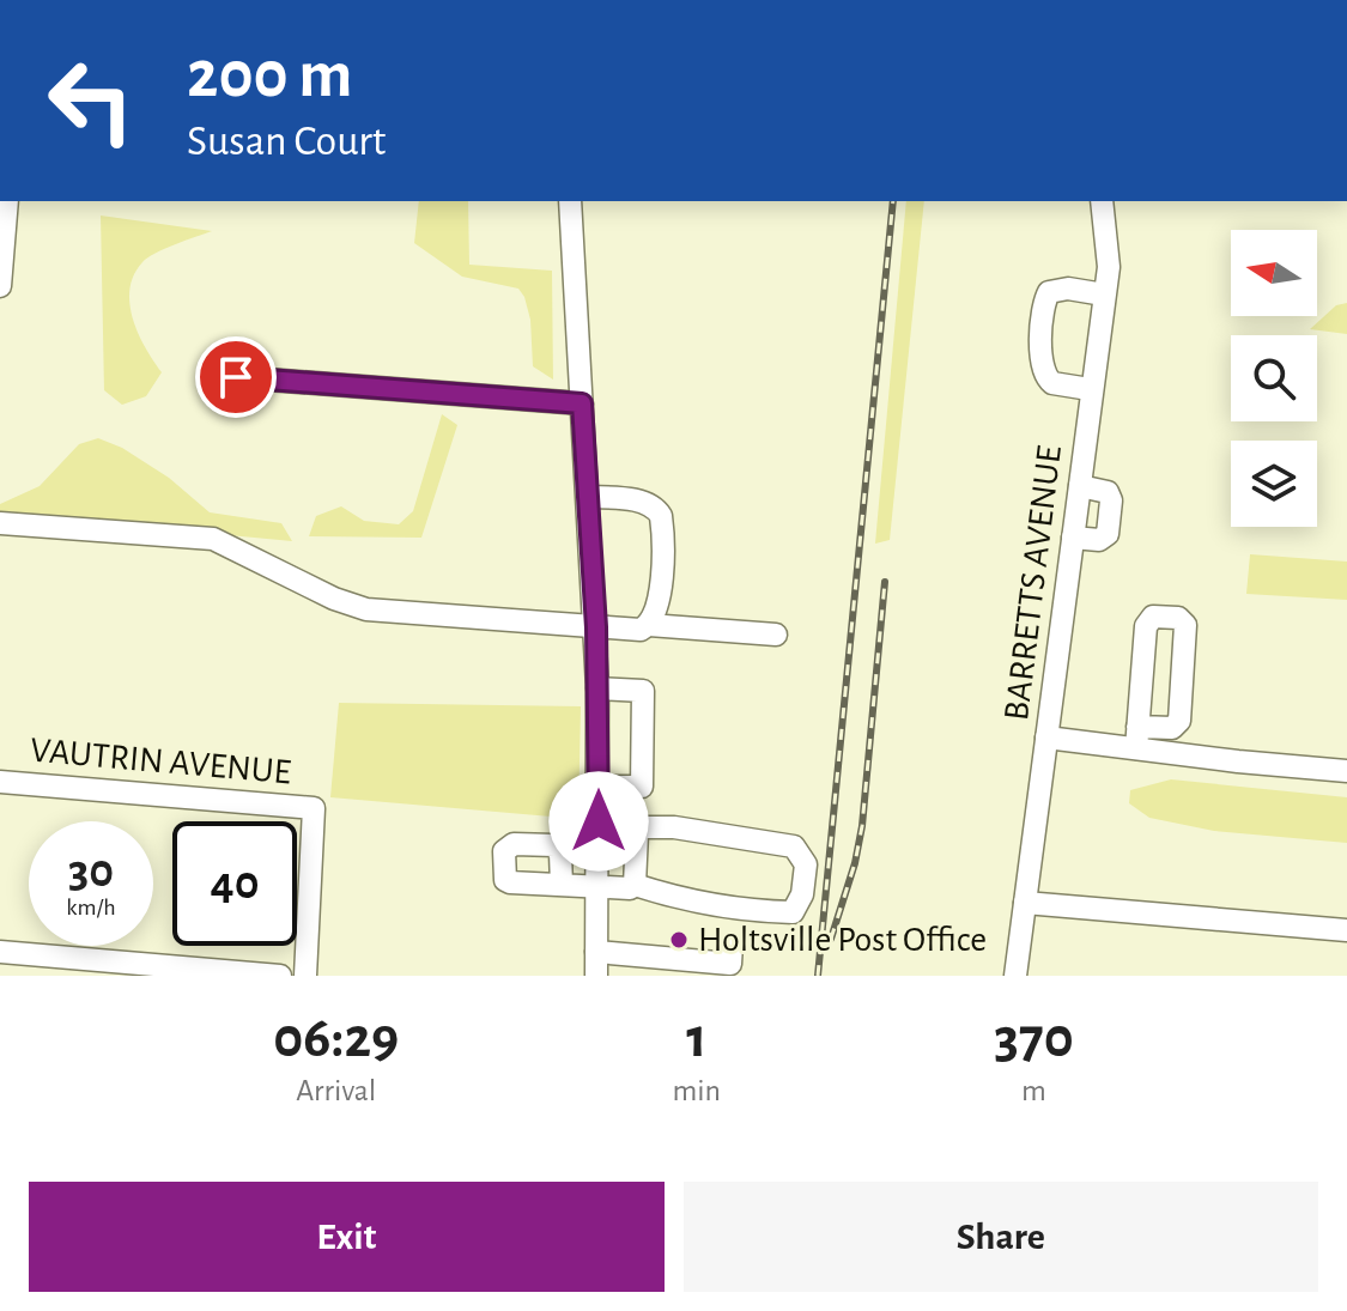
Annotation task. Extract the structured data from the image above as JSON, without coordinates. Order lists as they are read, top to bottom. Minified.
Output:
{"streets":{"street":["BARRETTS AVENUE","VAUTRIN AVENUE"]},"places":["Holtsville Post Office"],"north":"left","page":{"turn":["200 m","Susan Court"],"speed":"30 km/h","limit":"40","eta":["06:29","Arrival","1","min","370","m"],"buttons":["Exit","Share"]}}
